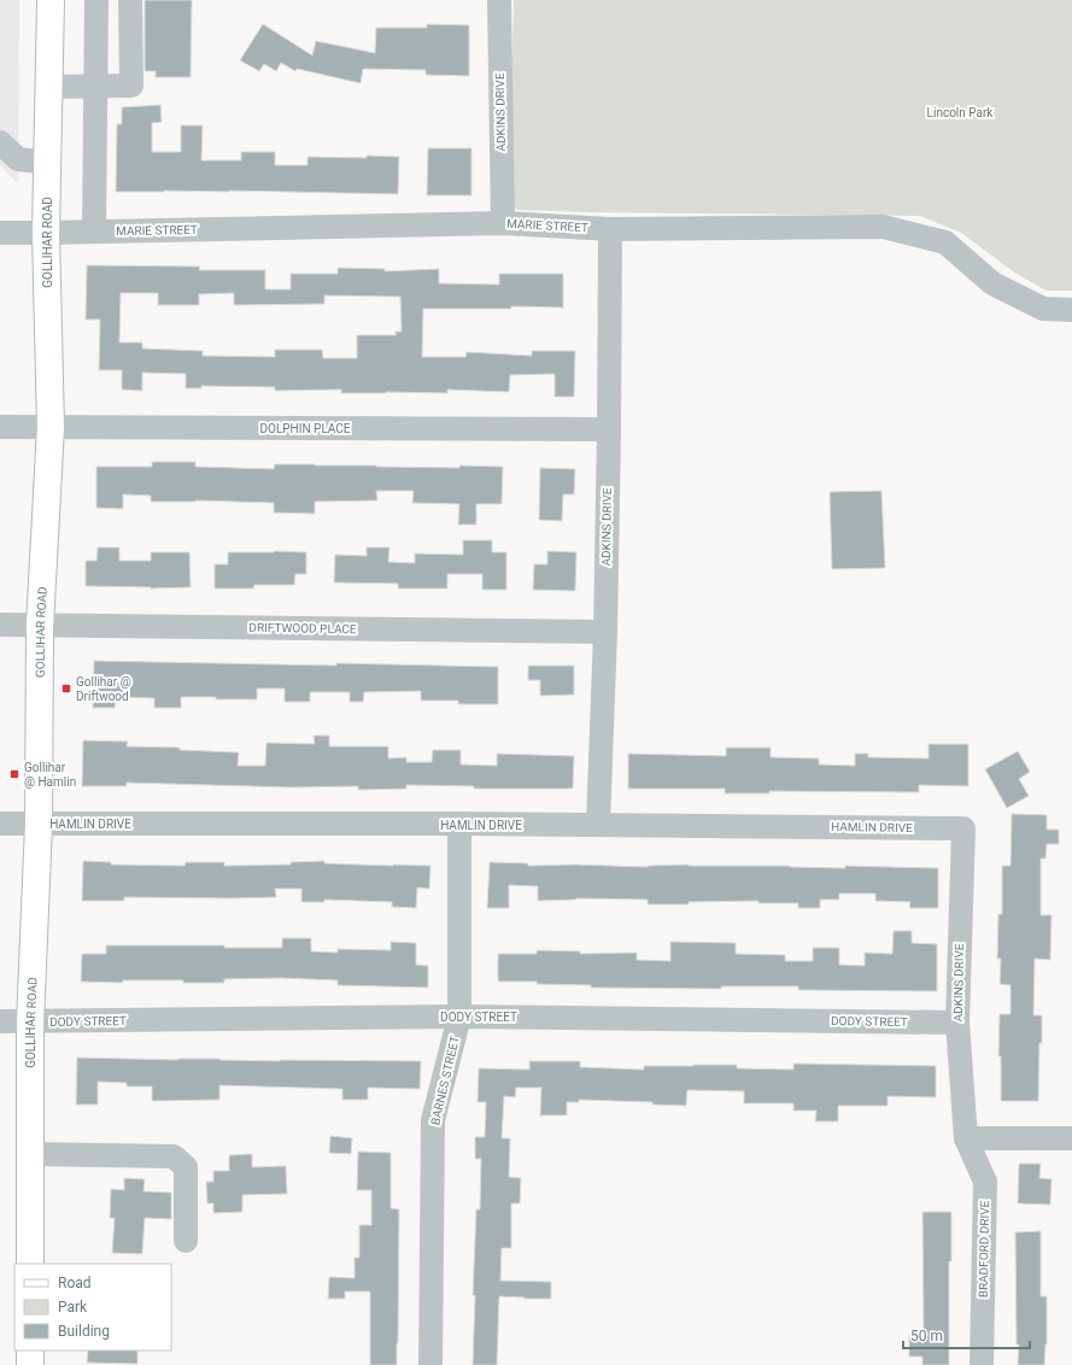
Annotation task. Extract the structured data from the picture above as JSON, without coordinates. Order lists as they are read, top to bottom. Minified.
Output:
{"streets":{"main road":["GOLLIHAR ROAD"],"street":["ADKINS DRIVE","MARIE STREET","DOLPHIN PLACE","DRIFTWOOD PLACE","HAMLIN DRIVE","DODY STREET","BARNES STREET","BRADFORD DRIVE"]},"crossings":[["ADKINS DRIVE","MARIE STREET"],["ADKINS DRIVE","DOLPHIN PLACE"],["ADKINS DRIVE","DRIFTWOOD PLACE"],["ADKINS DRIVE","HAMLIN DRIVE"],["ADKINS DRIVE","DODY STREET"],["ADKINS DRIVE","BRADFORD DRIVE"],["MARIE STREET","GOLLIHAR ROAD"],["GOLLIHAR ROAD","DOLPHIN PLACE"],["GOLLIHAR ROAD","DRIFTWOOD PLACE"],["GOLLIHAR ROAD","HAMLIN DRIVE"],["GOLLIHAR ROAD","DODY STREET"],["HAMLIN DRIVE","BARNES STREET"],["DODY STREET","BARNES STREET"]],"parks":["Lincoln Park"],"places":{"transit":["Gollihar @ Driftwood","Gollihar @ Hamlin"]},"legend":["Road","Park","Building"],"scale_bar":"50 m"}
